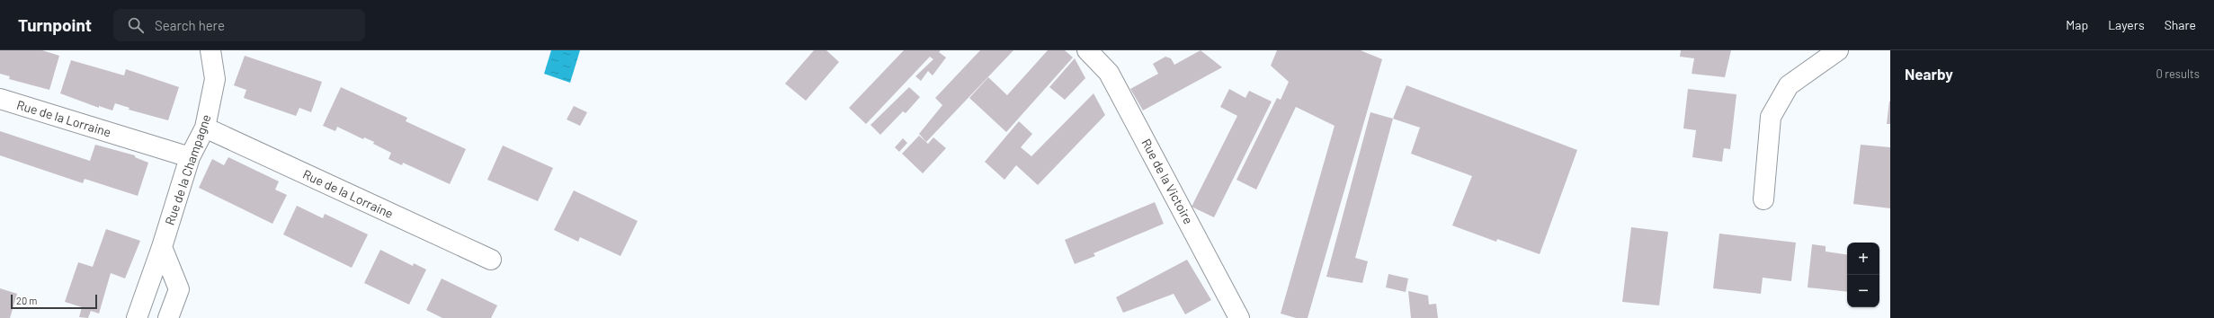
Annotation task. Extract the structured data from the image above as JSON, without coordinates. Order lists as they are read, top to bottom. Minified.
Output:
{"streets":{"street":["Rue de la Lorraine","Rue de la Champagne","Rue de la Victoire"]},"crossings":[["Rue de la Lorraine","Rue de la Champagne"]],"scale_bar":"20 m","page":{"header":"Turnpoint","search":"Search here","nav":["Map","Layers","Share"],"heading":["Nearby","0 results"],"map_buttons":["+","−"],"scale":"20 m"}}
